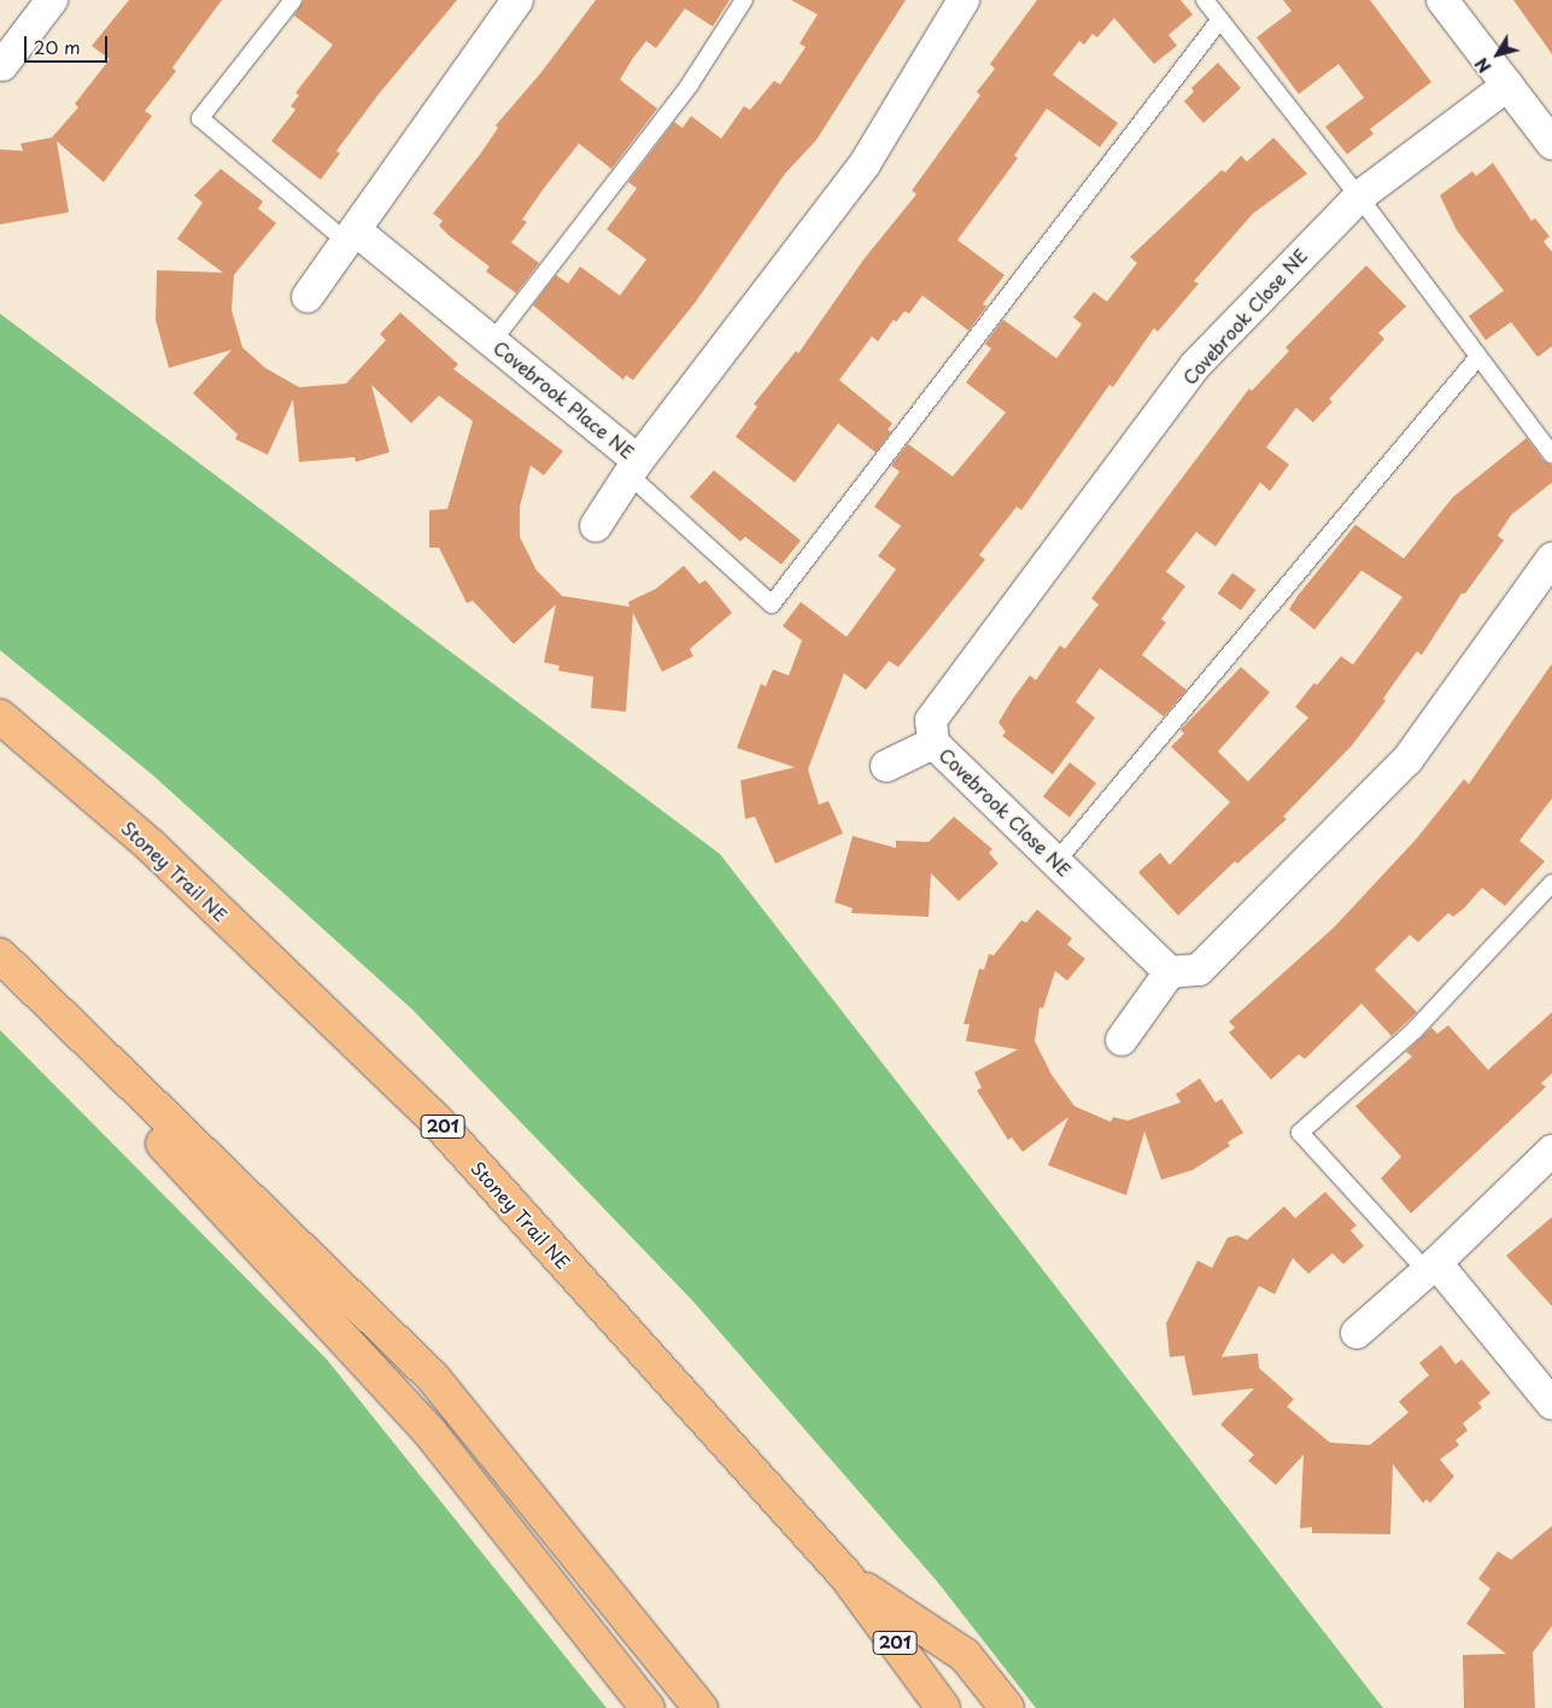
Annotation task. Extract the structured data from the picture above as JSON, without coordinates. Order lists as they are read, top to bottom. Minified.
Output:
{"streets":{"highway":["Stoney Trail NE","201"],"street":["Covebrook Close NE","Covebrook Place NE"]},"scale_bar":"20 m","north":"bottom left"}
